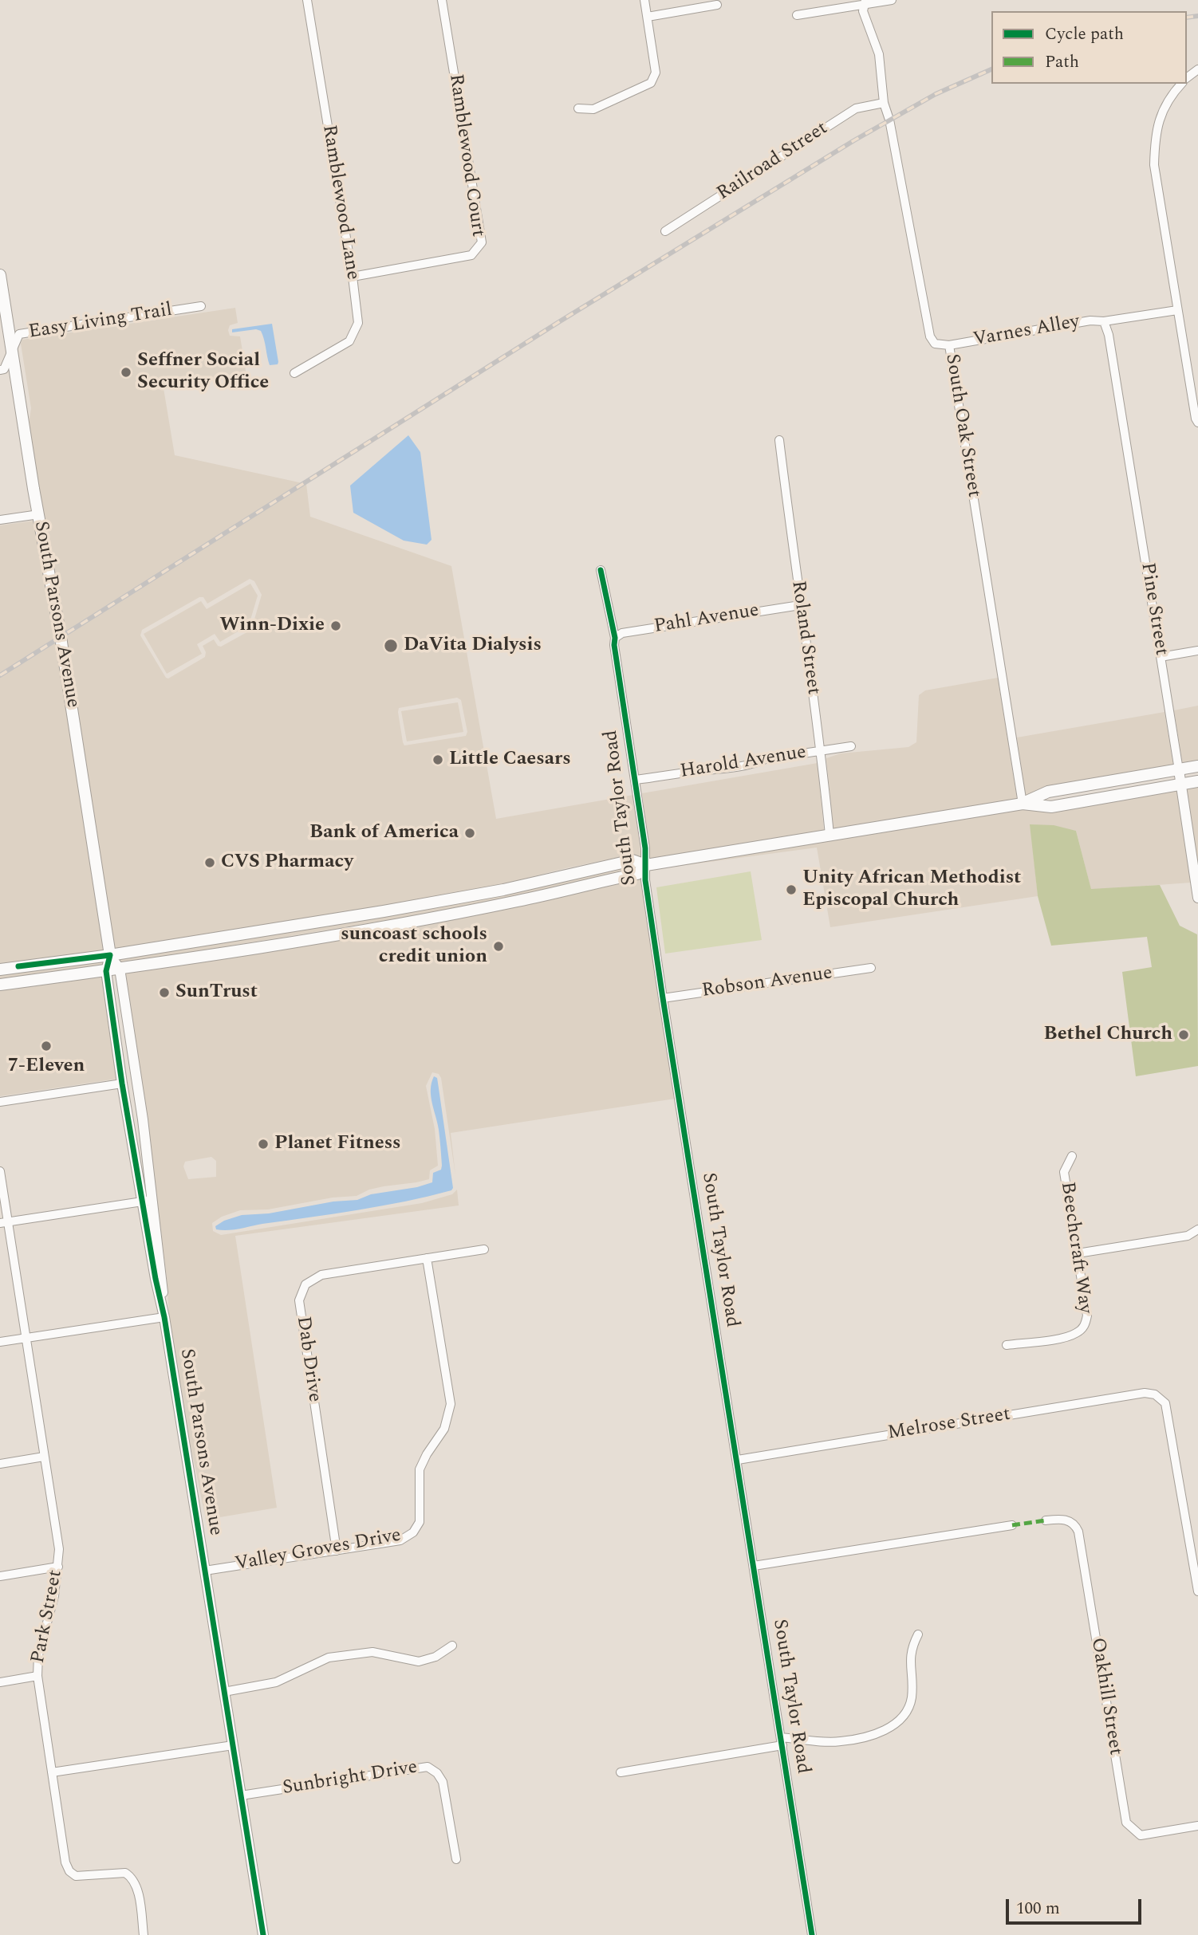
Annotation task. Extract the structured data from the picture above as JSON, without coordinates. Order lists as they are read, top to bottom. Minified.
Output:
{"streets":{"main road":["South Parsons Avenue"],"street":["Ramblewood Court","Railroad Street","Ramblewood Lane","Easy Living Trail","Varnes Alley","South Oak Street","Pine Street","Pahl Avenue","Roland Street","Harold Avenue","South Taylor Road","Robson Avenue","Beechcraft Way","Dab Drive","Melrose Street","Valley Groves Drive","Park Street","Oakhill Street","Sunbright Drive"]},"crossings":[["Ramblewood Court","Ramblewood Lane"],["Railroad Street","South Oak Street"],["Easy Living Trail","South Parsons Avenue"],["Varnes Alley","South Oak Street"],["Varnes Alley","Pine Street"],["South Parsons Avenue","Valley Groves Drive"],["South Parsons Avenue","Sunbright Drive"],["Pahl Avenue","Roland Street"],["Pahl Avenue","South Taylor Road"],["Roland Street","Harold Avenue"],["Harold Avenue","South Taylor Road"],["South Taylor Road","Robson Avenue"],["South Taylor Road","Melrose Street"],["Dab Drive","Valley Groves Drive"]],"places":["Seffner Social Security Office","Winn-Dixie","DaVita Dialysis","Little Caesars","Bank of America","CVS Pharmacy","Unity African Methodist Episcopal Church","suncoast schools credit union","SunTrust","Bethel Church","7-Eleven","Planet Fitness"],"legend":["Cycle path","Path"],"scale_bar":"100 m"}
